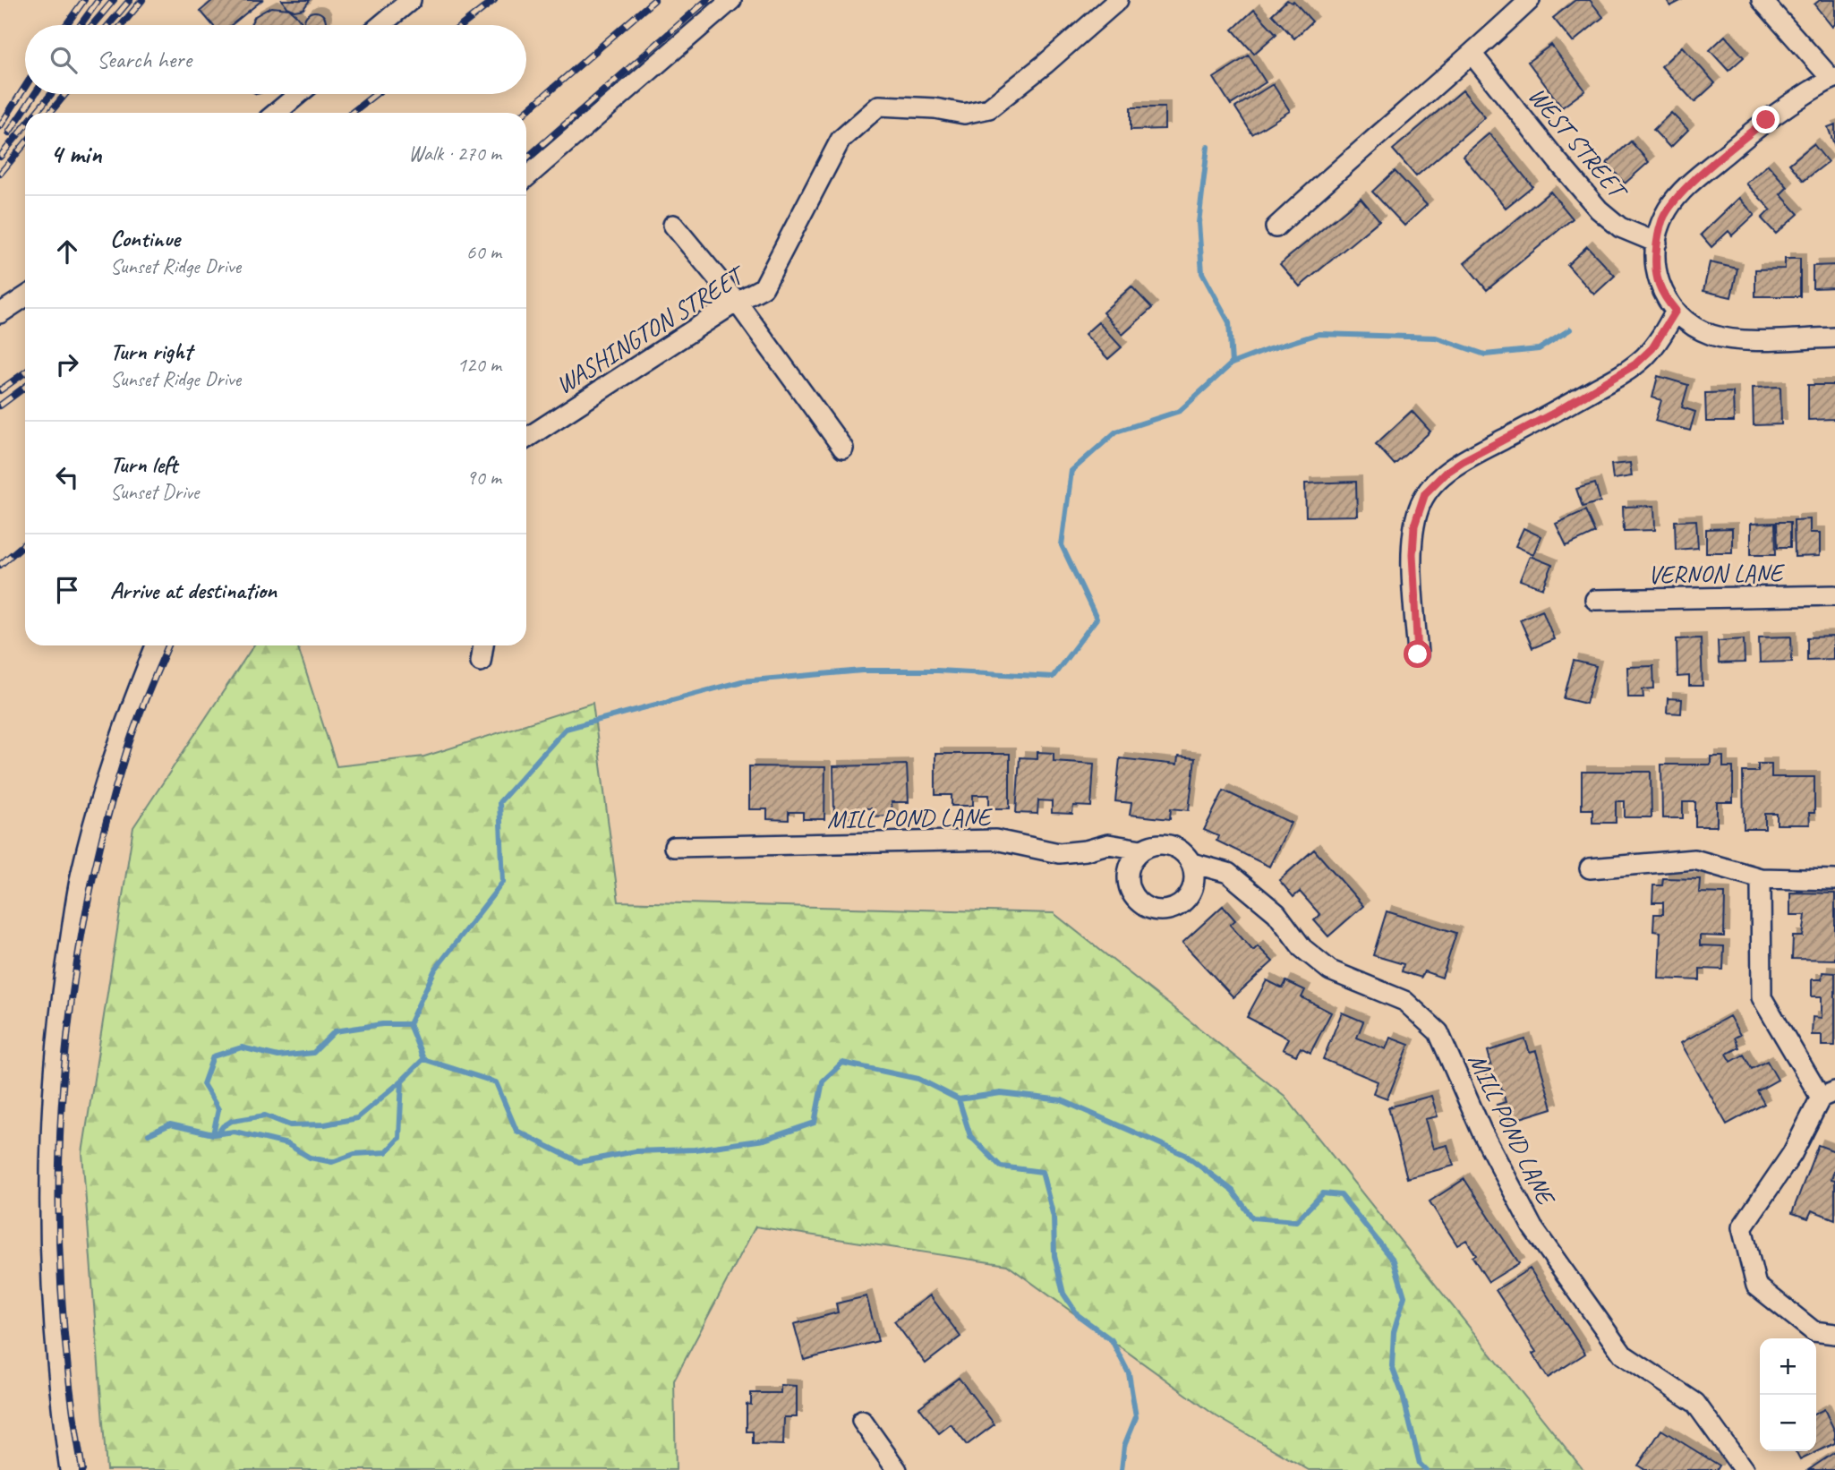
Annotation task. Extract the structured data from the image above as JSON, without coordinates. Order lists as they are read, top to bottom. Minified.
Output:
{"streets":{"street":["WEST STREET","WASHINGTON STREET","VERNON LANE","MILL POND LANE"]},"page":{"search":"Search here","heading":["4 min","Walk · 270 m"],"list":[["Continue","Sunset Ridge Drive","60 m"],["Turn right","Sunset Ridge Drive","120 m"],["Turn left","Sunset Drive","90 m"],"Arrive at destination"],"map_buttons":["+","−"]}}
